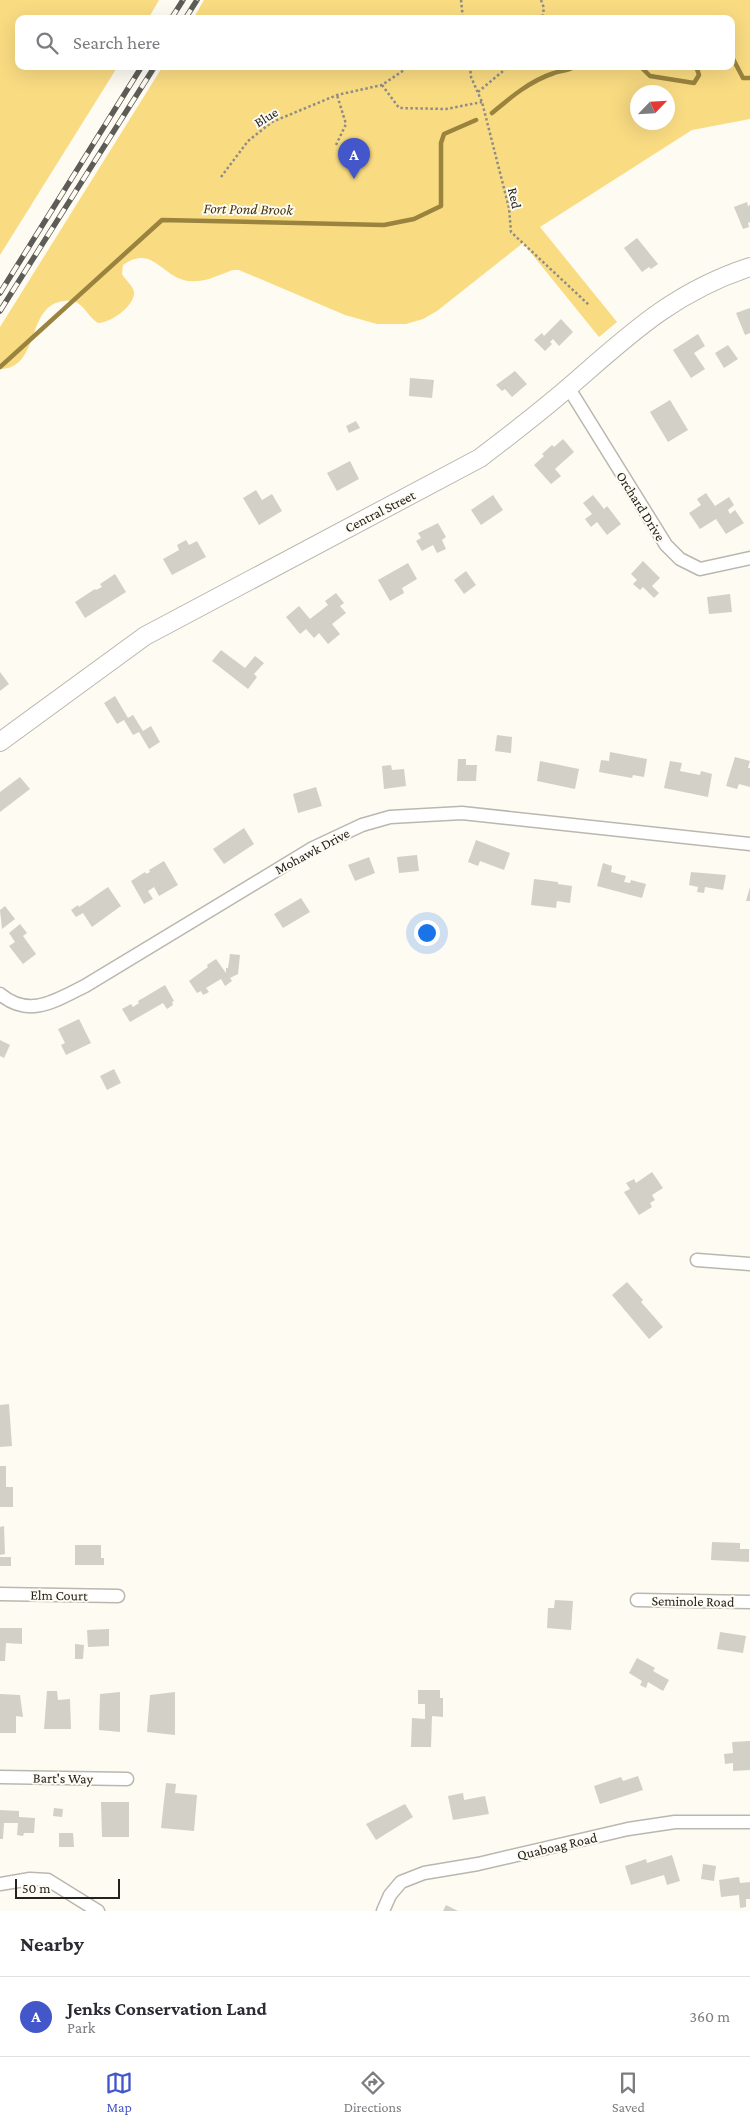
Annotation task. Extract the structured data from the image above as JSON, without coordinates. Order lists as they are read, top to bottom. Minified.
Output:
{"streets":{"street":["Orchard Drive","Central Street","Mohawk Drive","Elm Court","Seminole Road","Bart's Way","Quaboag Road"],"path":["Blue","Red"]},"crossings":[["Orchard Drive","Central Street"]],"water":["Fort Pond Brook"],"scale_bar":"50 m","north":"top right","page":{"search":"Search here","pins":"A","scale":"50 m","heading":"Nearby","list":[{"mark":"A","name":"Jenks Conservation Land","note":"Park","value":"360 m"}],"nav":["Map","Directions","Saved"]}}
